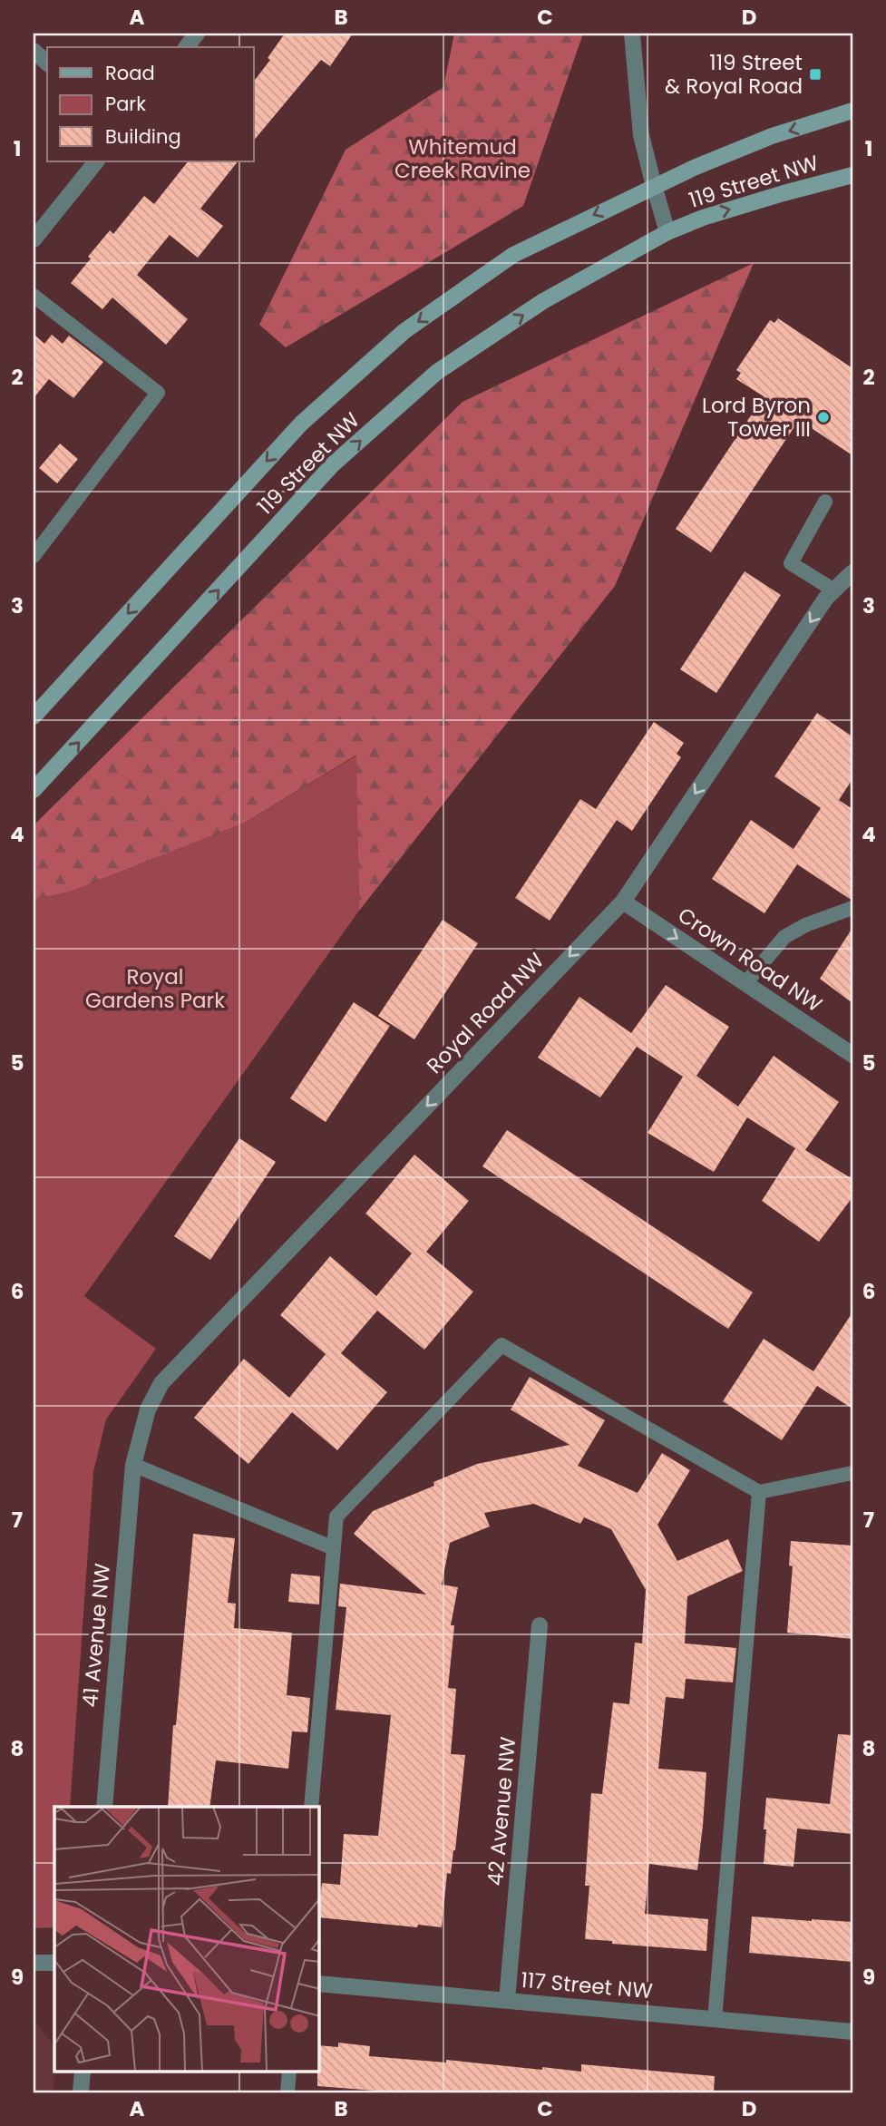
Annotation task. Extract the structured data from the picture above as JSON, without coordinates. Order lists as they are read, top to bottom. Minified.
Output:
{"streets":{"main road":["119 Street NW"],"street":["Crown Road NW","Royal Road NW","41 Avenue NW","42 Avenue NW","117 Street NW"]},"crossings":[["Crown Road NW","Royal Road NW"],["Royal Road NW","41 Avenue NW"],["42 Avenue NW","117 Street NW"]],"one_way":["Crown Road NW","Royal Road NW"],"parks":["Whitemud Creek Ravine","Royal Gardens Park"],"places":{"transit":["119 Street & Royal Road"],"other":["Lord Byron Tower III"]},"legend":["Road","Park","Building"],"grid":{"columns":["A","B","C","D"],"rows":["1","2","3","4","5","6","7","8","9"]}}
